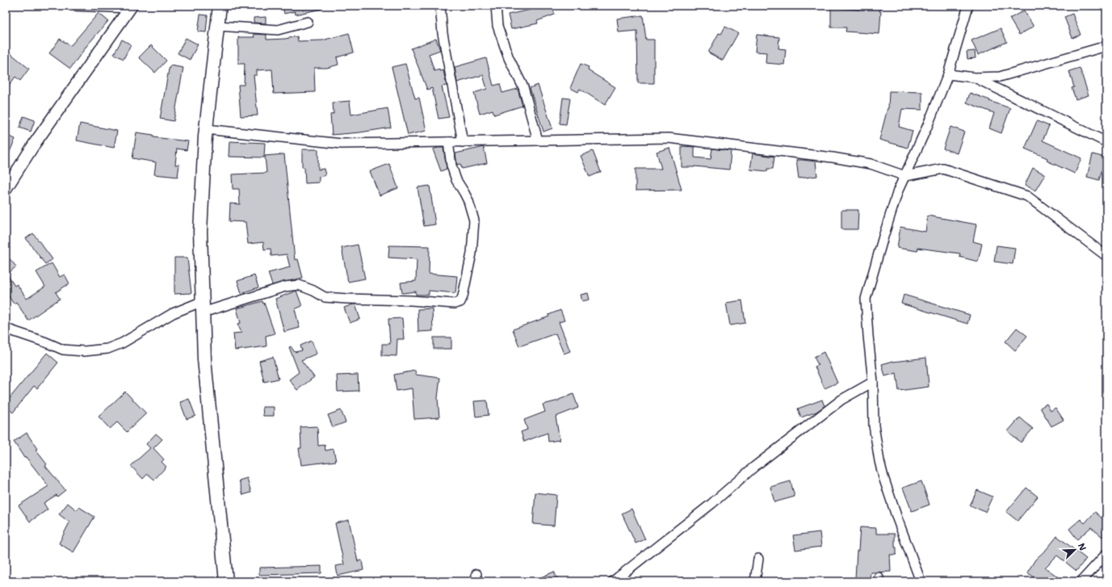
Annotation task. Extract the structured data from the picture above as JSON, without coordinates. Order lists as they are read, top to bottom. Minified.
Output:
{"north":"top right"}
